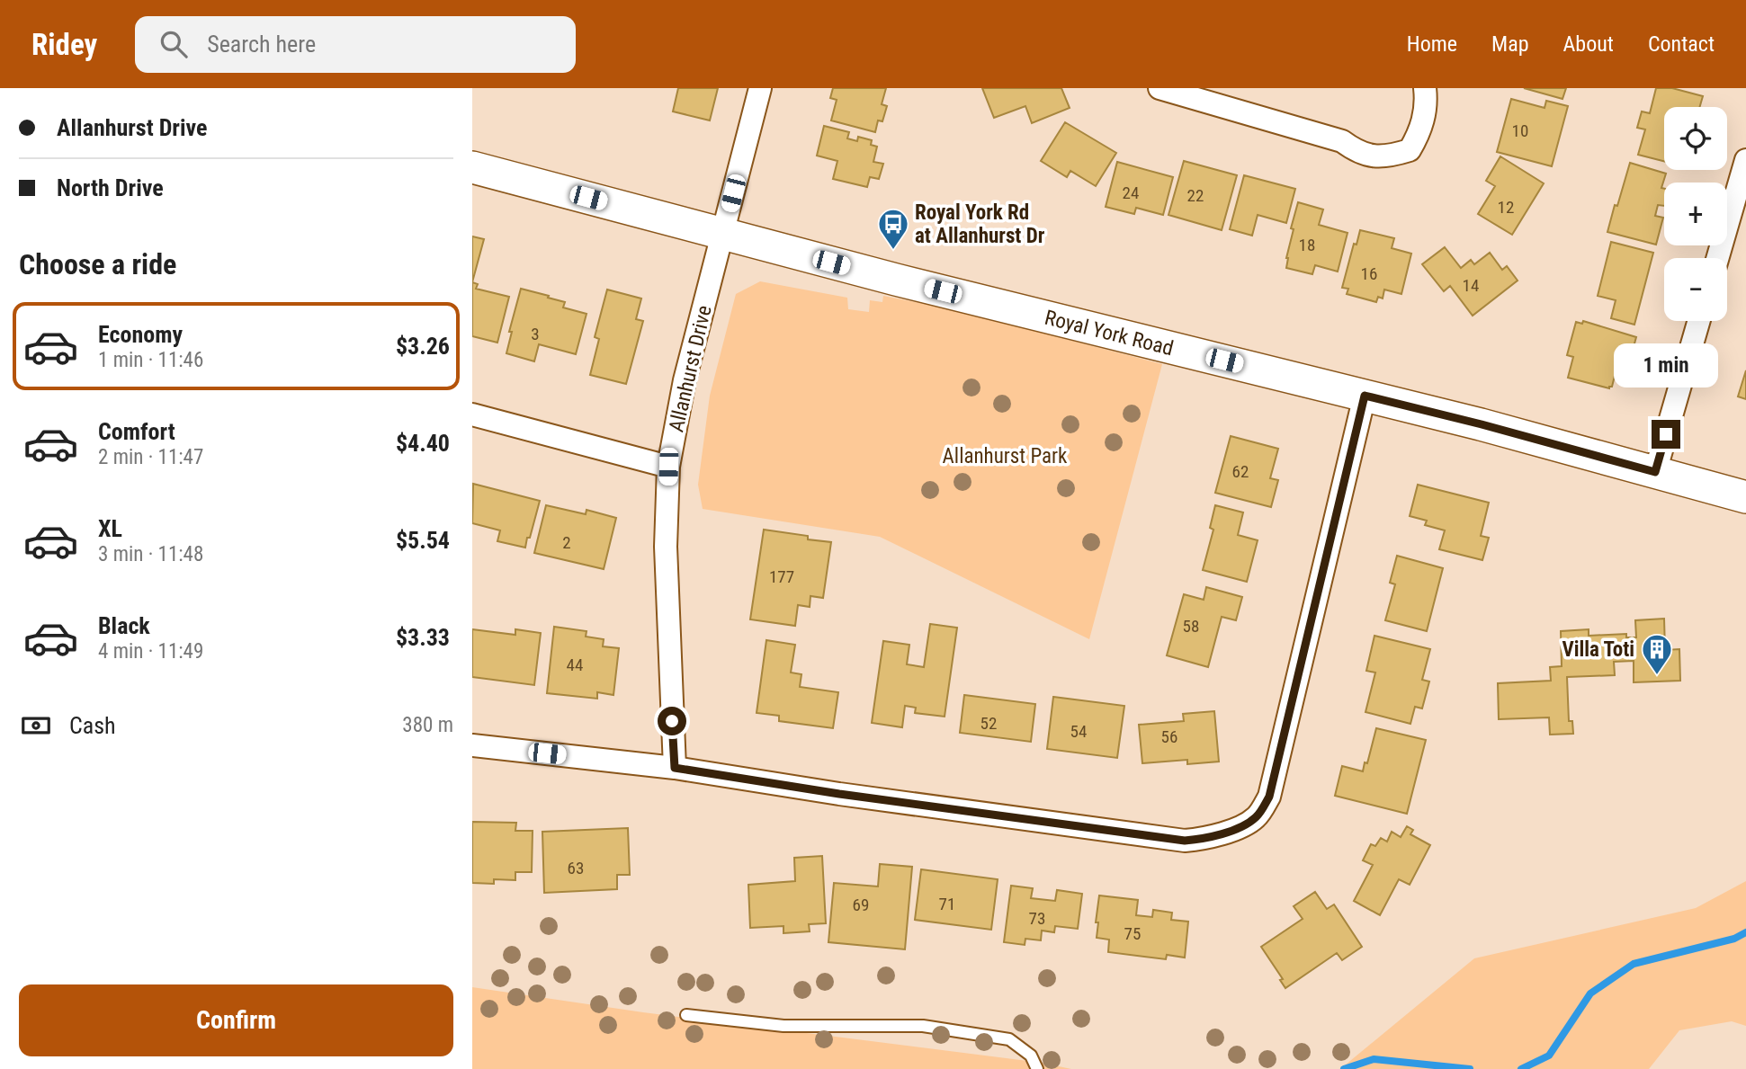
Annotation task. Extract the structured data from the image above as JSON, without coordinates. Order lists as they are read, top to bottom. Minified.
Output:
{"streets":{"main road":["Royal York Road"],"street":["Allanhurst Drive"]},"crossings":[["Royal York Road","Allanhurst Drive"]],"parks":["Allanhurst Park"],"places":{"bus stop":["Royal York Rd at Allanhurst Dr"],"building":["Villa Toti"]},"house_numbers":["10","24","22","12","18","16","14","3","62","2","177","58","44","52","54","56","63","71","69","73","75"],"page":{"header":"Ridey","search":"Search here","nav":["Home","Map","About","Contact"],"banner":["Allanhurst Drive","North Drive"],"map_buttons":["+","−"],"heading":"Choose a ride","list":[{"name":"Economy","note":"1 min · 11:46","value":"$3.26"},{"name":"Comfort","note":"2 min · 11:47","value":"$4.40"},{"name":"XL","note":"3 min · 11:48","value":"$5.54"},{"name":"Black","note":"4 min · 11:49","value":"$3.33"}],"bubble":"1 min","pay":["Cash","380 m"],"buttons":"Confirm"}}
